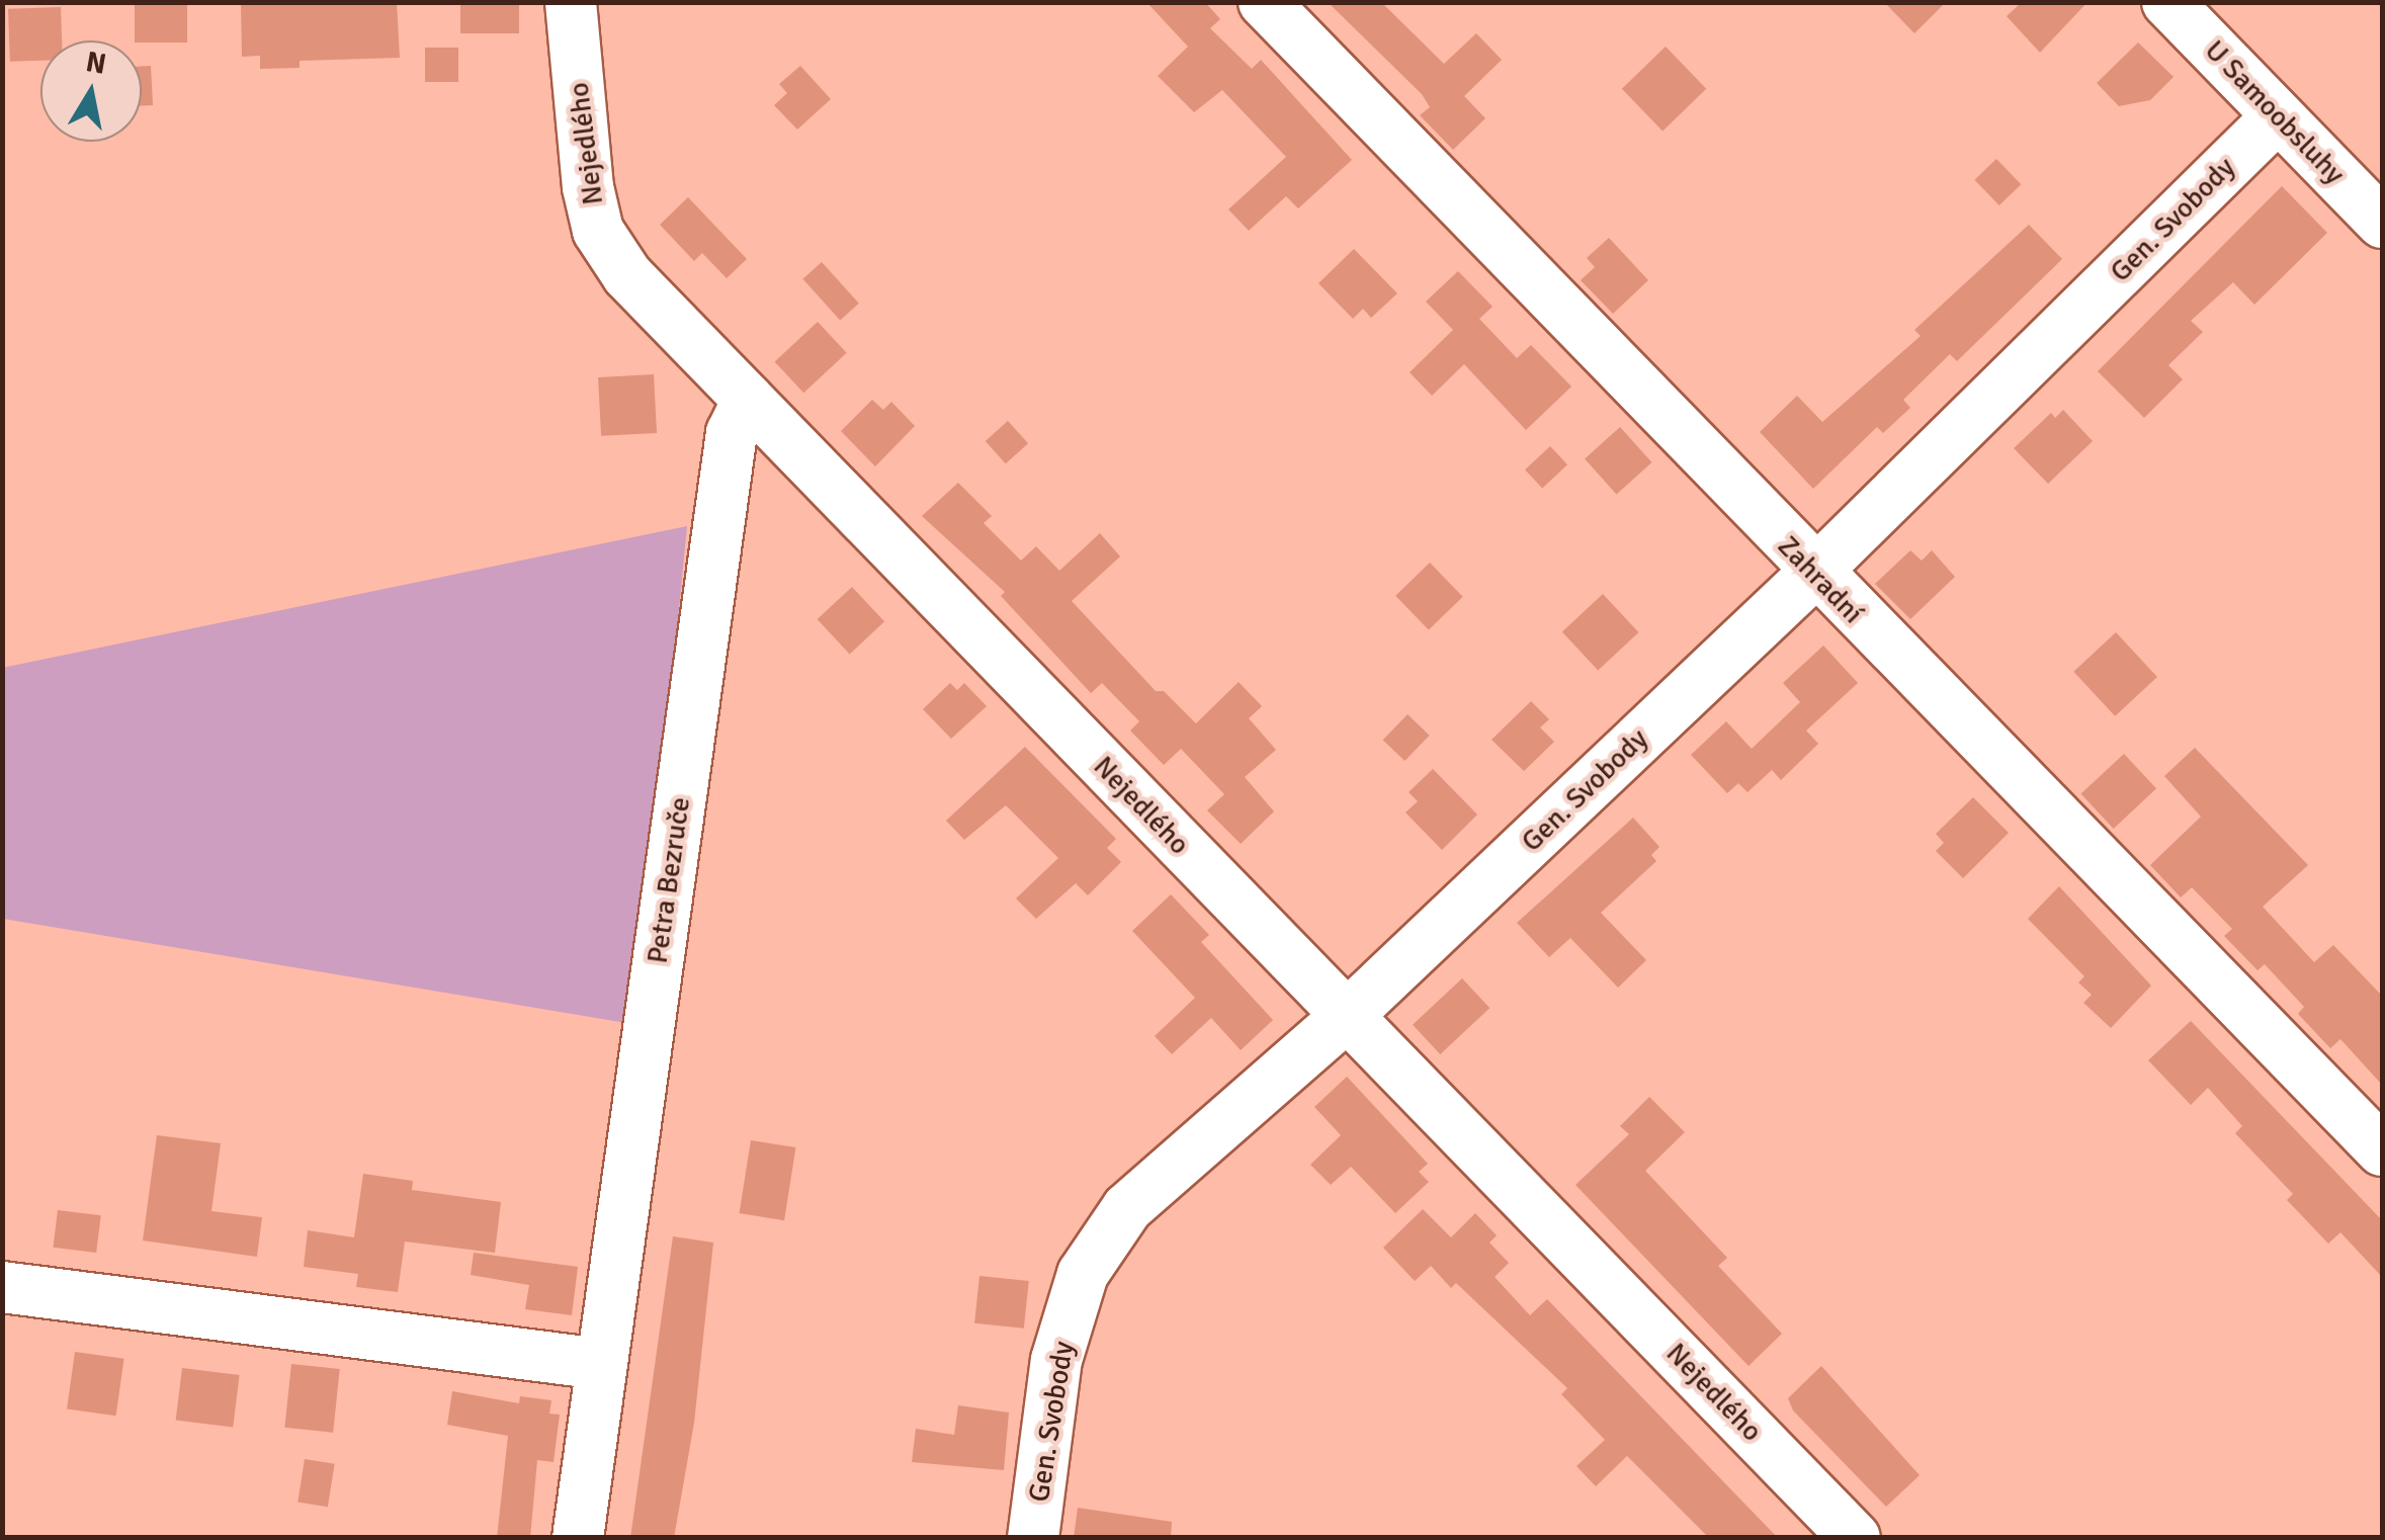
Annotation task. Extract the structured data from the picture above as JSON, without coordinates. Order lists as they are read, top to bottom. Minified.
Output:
{"streets":{"street":["U Samoobsluhy","Nejedlého","Gen. Svobody","Zahradní","Petra Bezruče"]},"crossings":[["U Samoobsluhy","Gen. Svobody"],["Nejedlého","Gen. Svobody"],["Nejedlého","Petra Bezruče"],["Gen. Svobody","Zahradní"]],"north":"top"}
